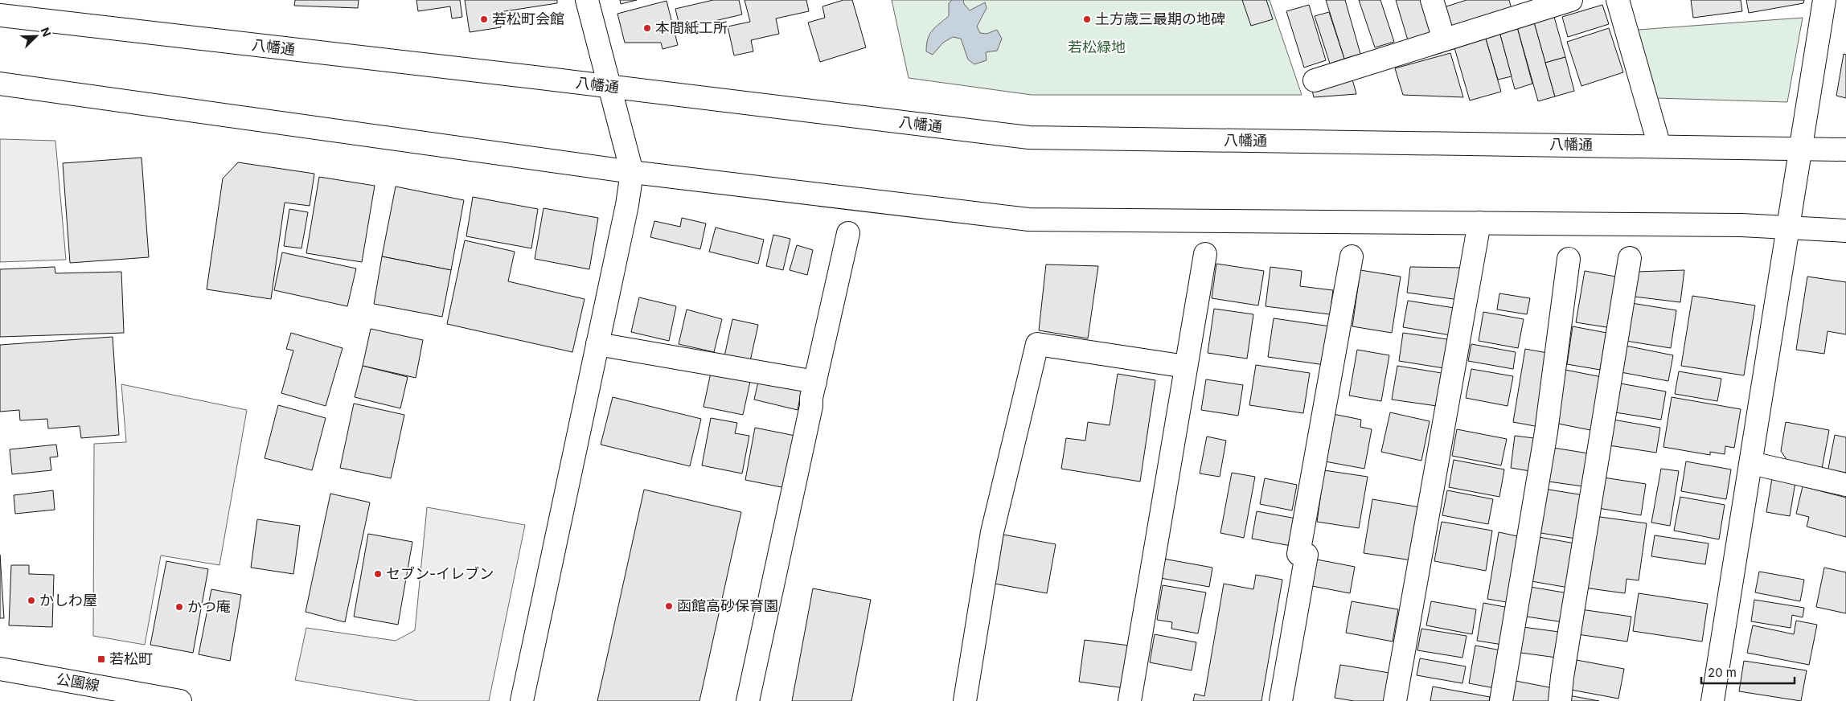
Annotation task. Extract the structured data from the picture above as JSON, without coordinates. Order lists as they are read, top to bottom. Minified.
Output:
{"streets":{"street":["八幡通","公園線"]},"parks":["若松緑地"],"places":{"other":["若松町会館","土方歳三最期の地碑","本間紙工所","セブン-イレブン","かしわ屋","函館高砂保育園","かつ庵"],"transit":["若松町"]},"scale_bar":"20 m","north":"top right"}
